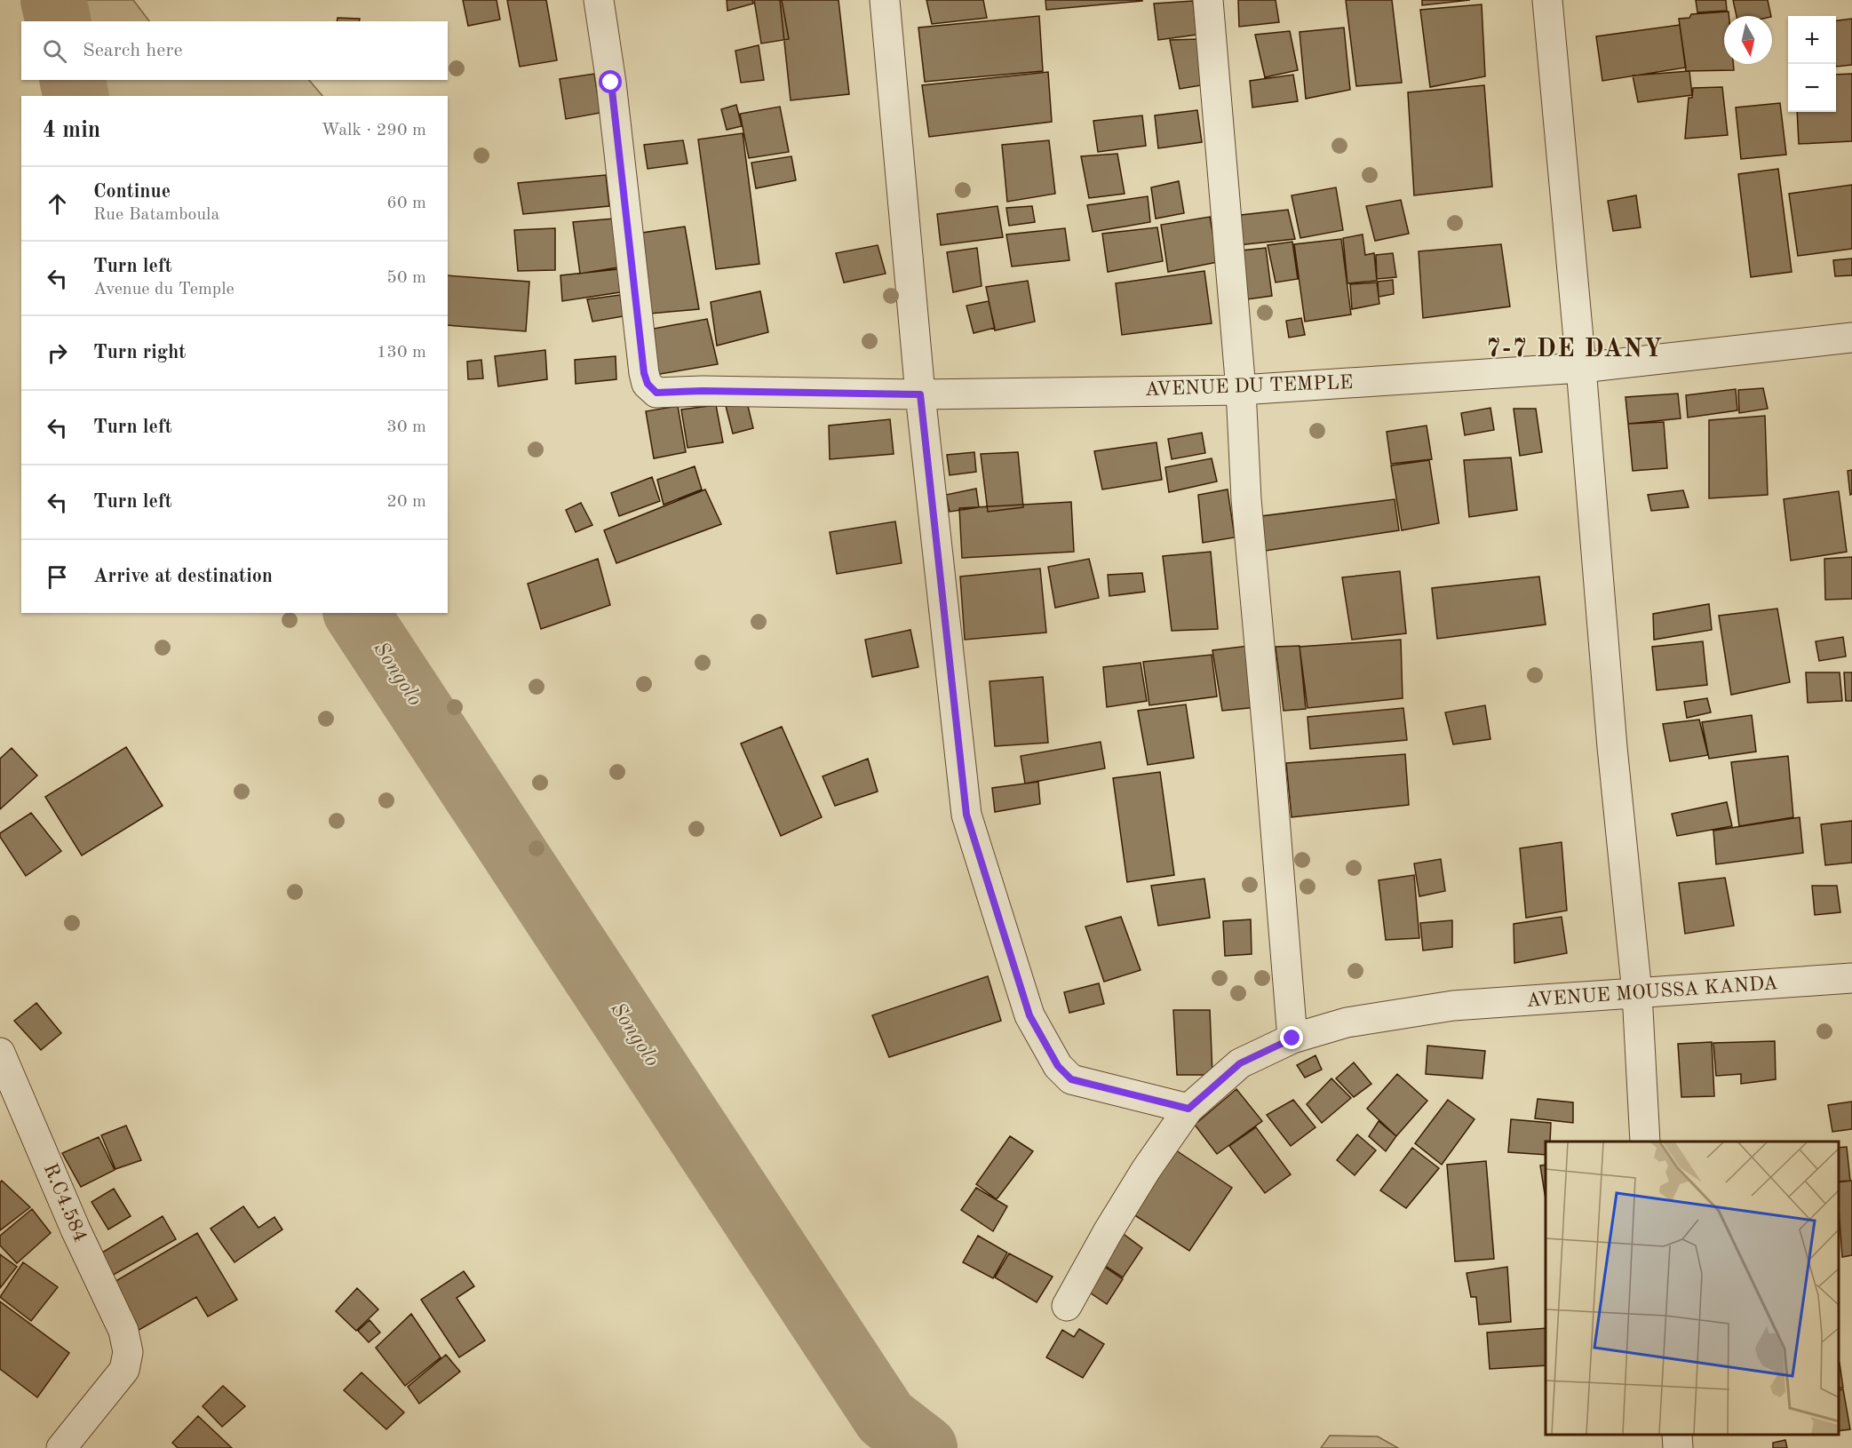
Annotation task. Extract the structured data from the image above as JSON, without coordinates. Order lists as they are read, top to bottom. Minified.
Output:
{"streets":{"street":["AVENUE DU TEMPLE","AVENUE MOUSSA KANDA","R.C4.584"]},"districts":["7-7 DE DANY"],"water":["Songolo"],"north":"bottom","page":{"map_buttons":["+","−"],"search":"Search here","heading":["4 min","Walk · 290 m"],"list":[["Continue","Rue Batamboula","60 m"],["Turn left","Avenue du Temple","50 m"],["Turn right","130 m"],["Turn left","30 m"],["Turn left","20 m"],"Arrive at destination"]}}
